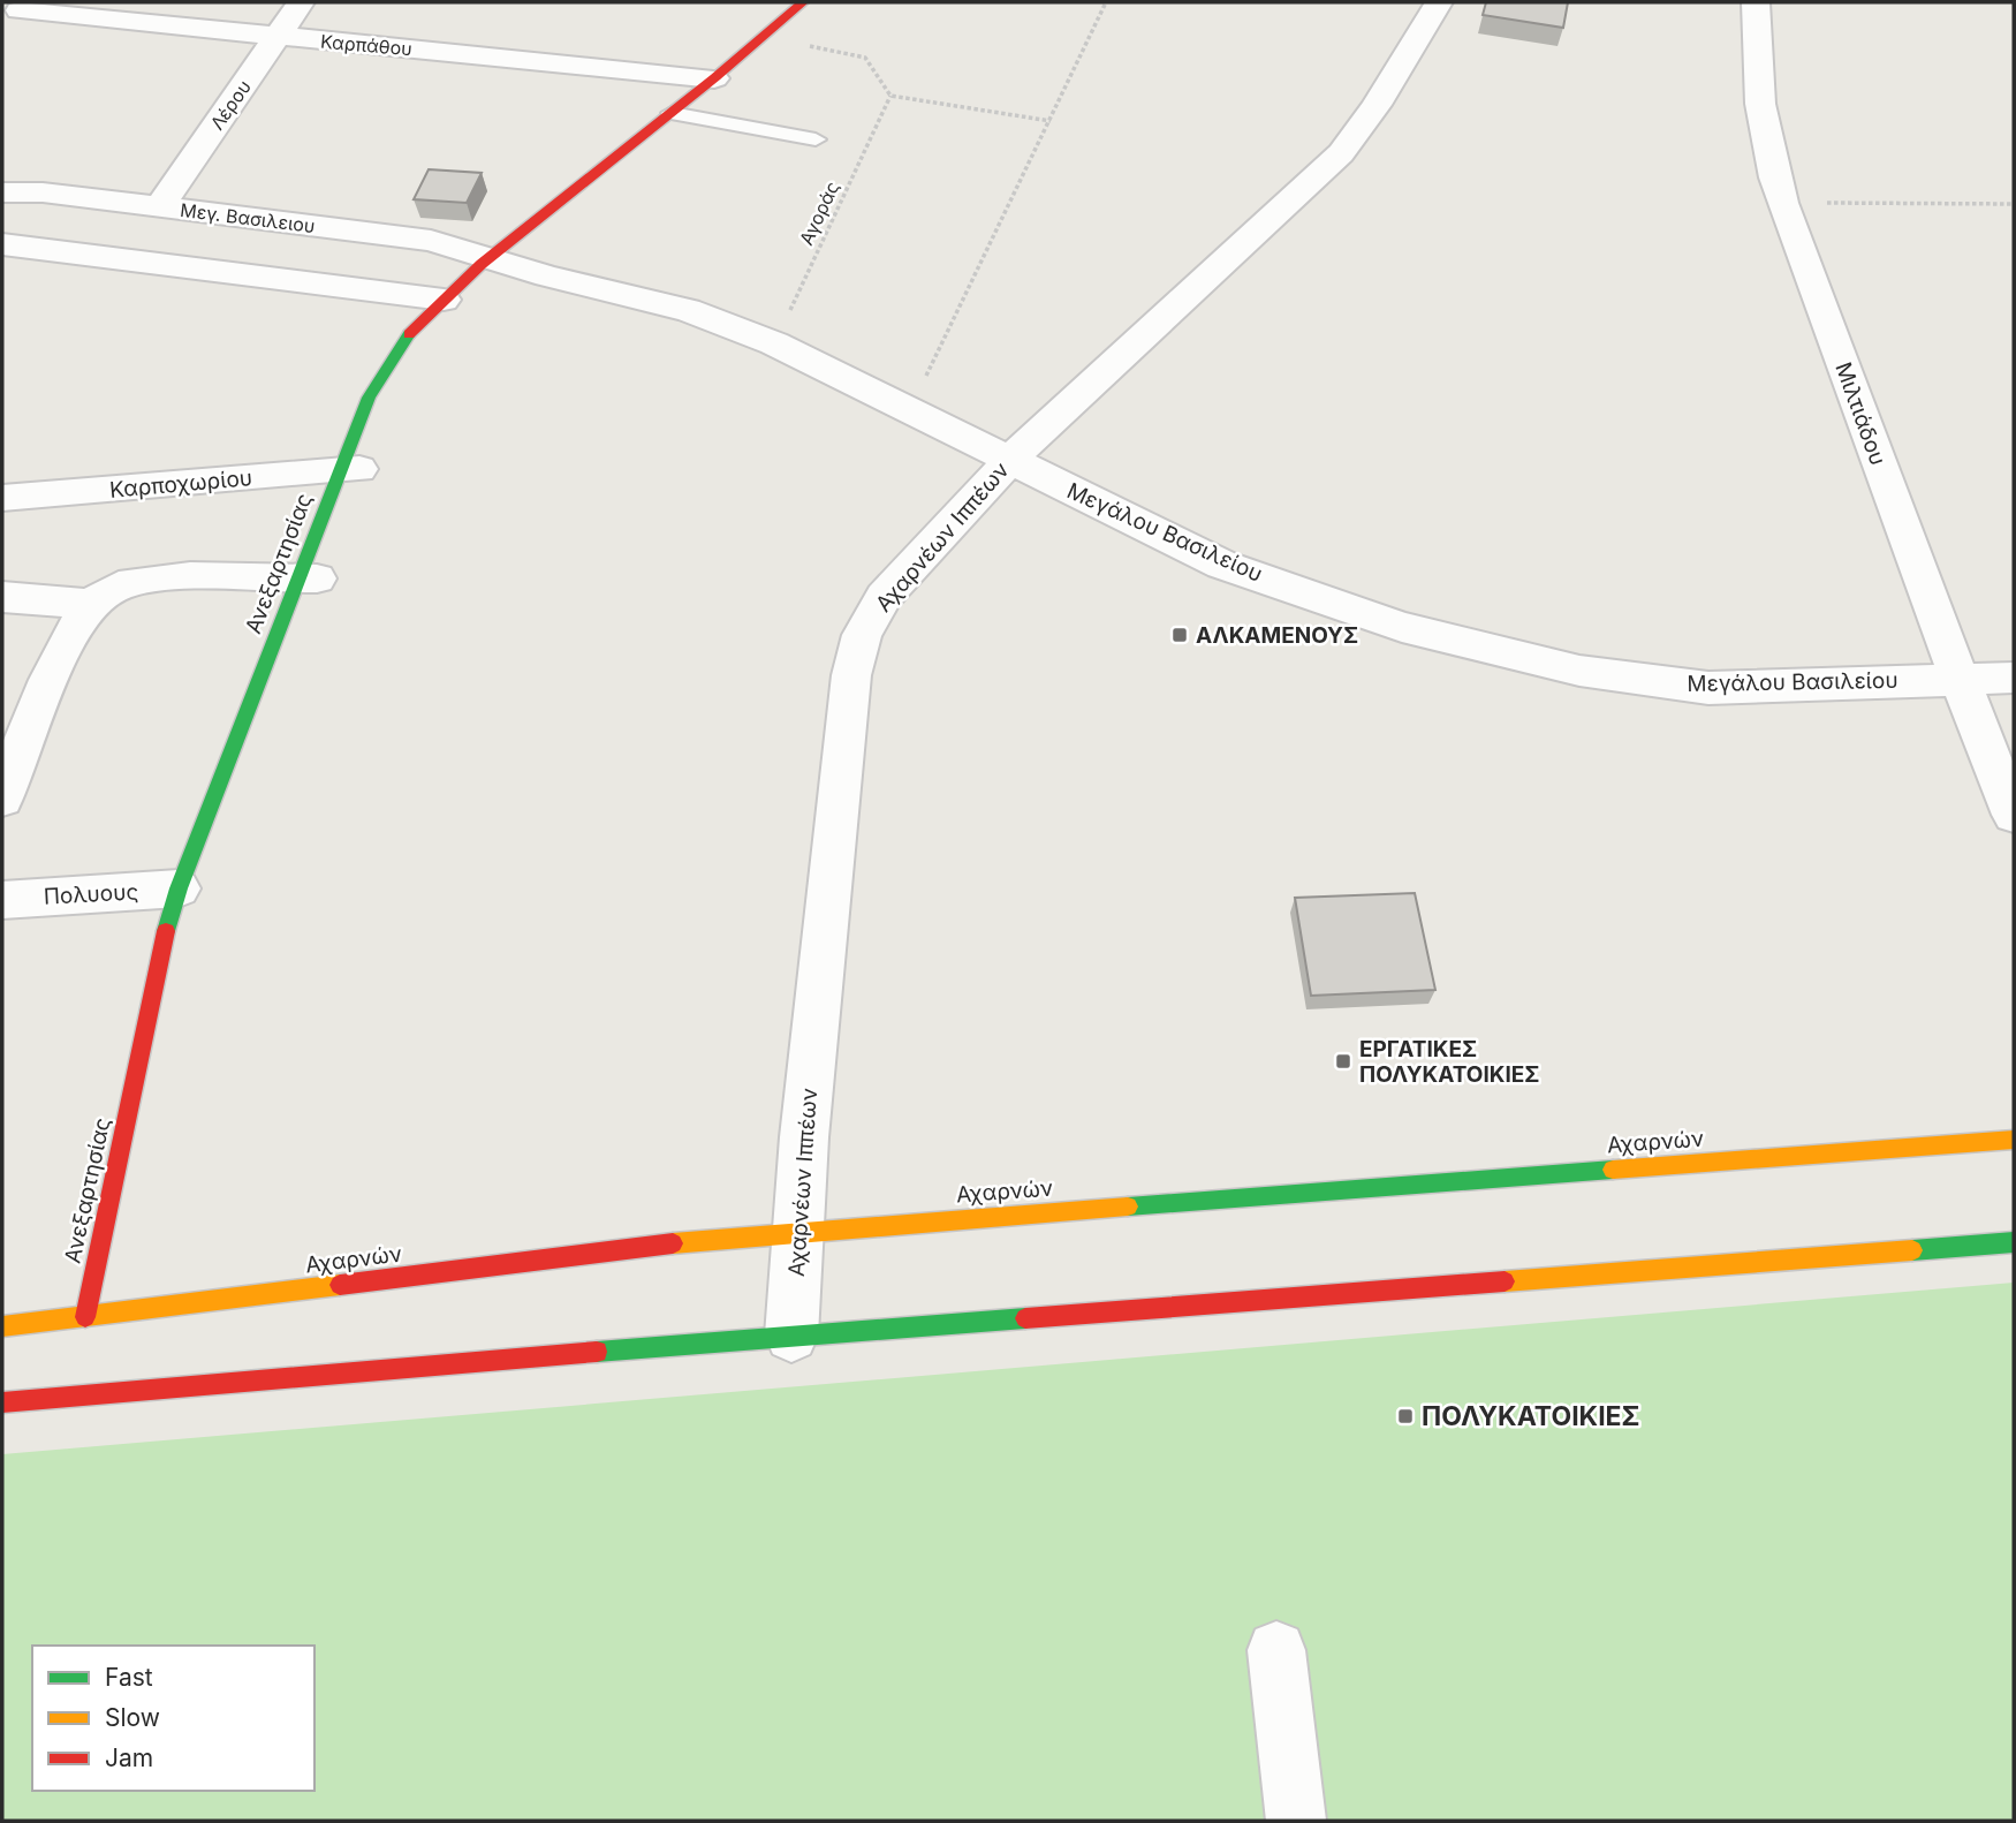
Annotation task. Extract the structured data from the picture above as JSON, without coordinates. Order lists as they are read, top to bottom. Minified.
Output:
{"streets":{"main road":["Ανεξαρτησίας","Αχαρνών"],"street":["Καρπάθου","Λέρου","Μεγ. Βασιλειου","Μιλτιάδου","Καρποχωρίου","Μεγάλου Βασιλείου","Αχαρνέων Ιππέων","Πολυους"],"path":["Αγοράς"]},"crossings":[["Καρπάθου","Λέρου"],["Καρπάθου","Ανεξαρτησίας"],["Λέρου","Μεγ. Βασιλειου"],["Αγοράς","Μεγάλου Βασιλείου"],["Μεγ. Βασιλειου","Μεγάλου Βασιλείου"],["Μεγ. Βασιλειου","Ανεξαρτησίας"],["Μιλτιάδου","Μεγάλου Βασιλείου"],["Καρποχωρίου","Ανεξαρτησίας"],["Μεγάλου Βασιλείου","Αχαρνέων Ιππέων"],["Μεγάλου Βασιλείου","Ανεξαρτησίας"],["Αχαρνέων Ιππέων","Αχαρνών"],["Ανεξαρτησίας","Πολυους"],["Ανεξαρτησίας","Αχαρνών"]],"places":{"transit":["ΑΛΚΑΜΕΝΟΥΣ","ΕΡΓΑΤΙΚΕΣ ΠΟΛΥΚΑΤΟΙΚΙΕΣ","ΠΟΛΥΚΑΤΟΙΚΙΕΣ"]},"legend":["Fast","Slow","Jam"]}
